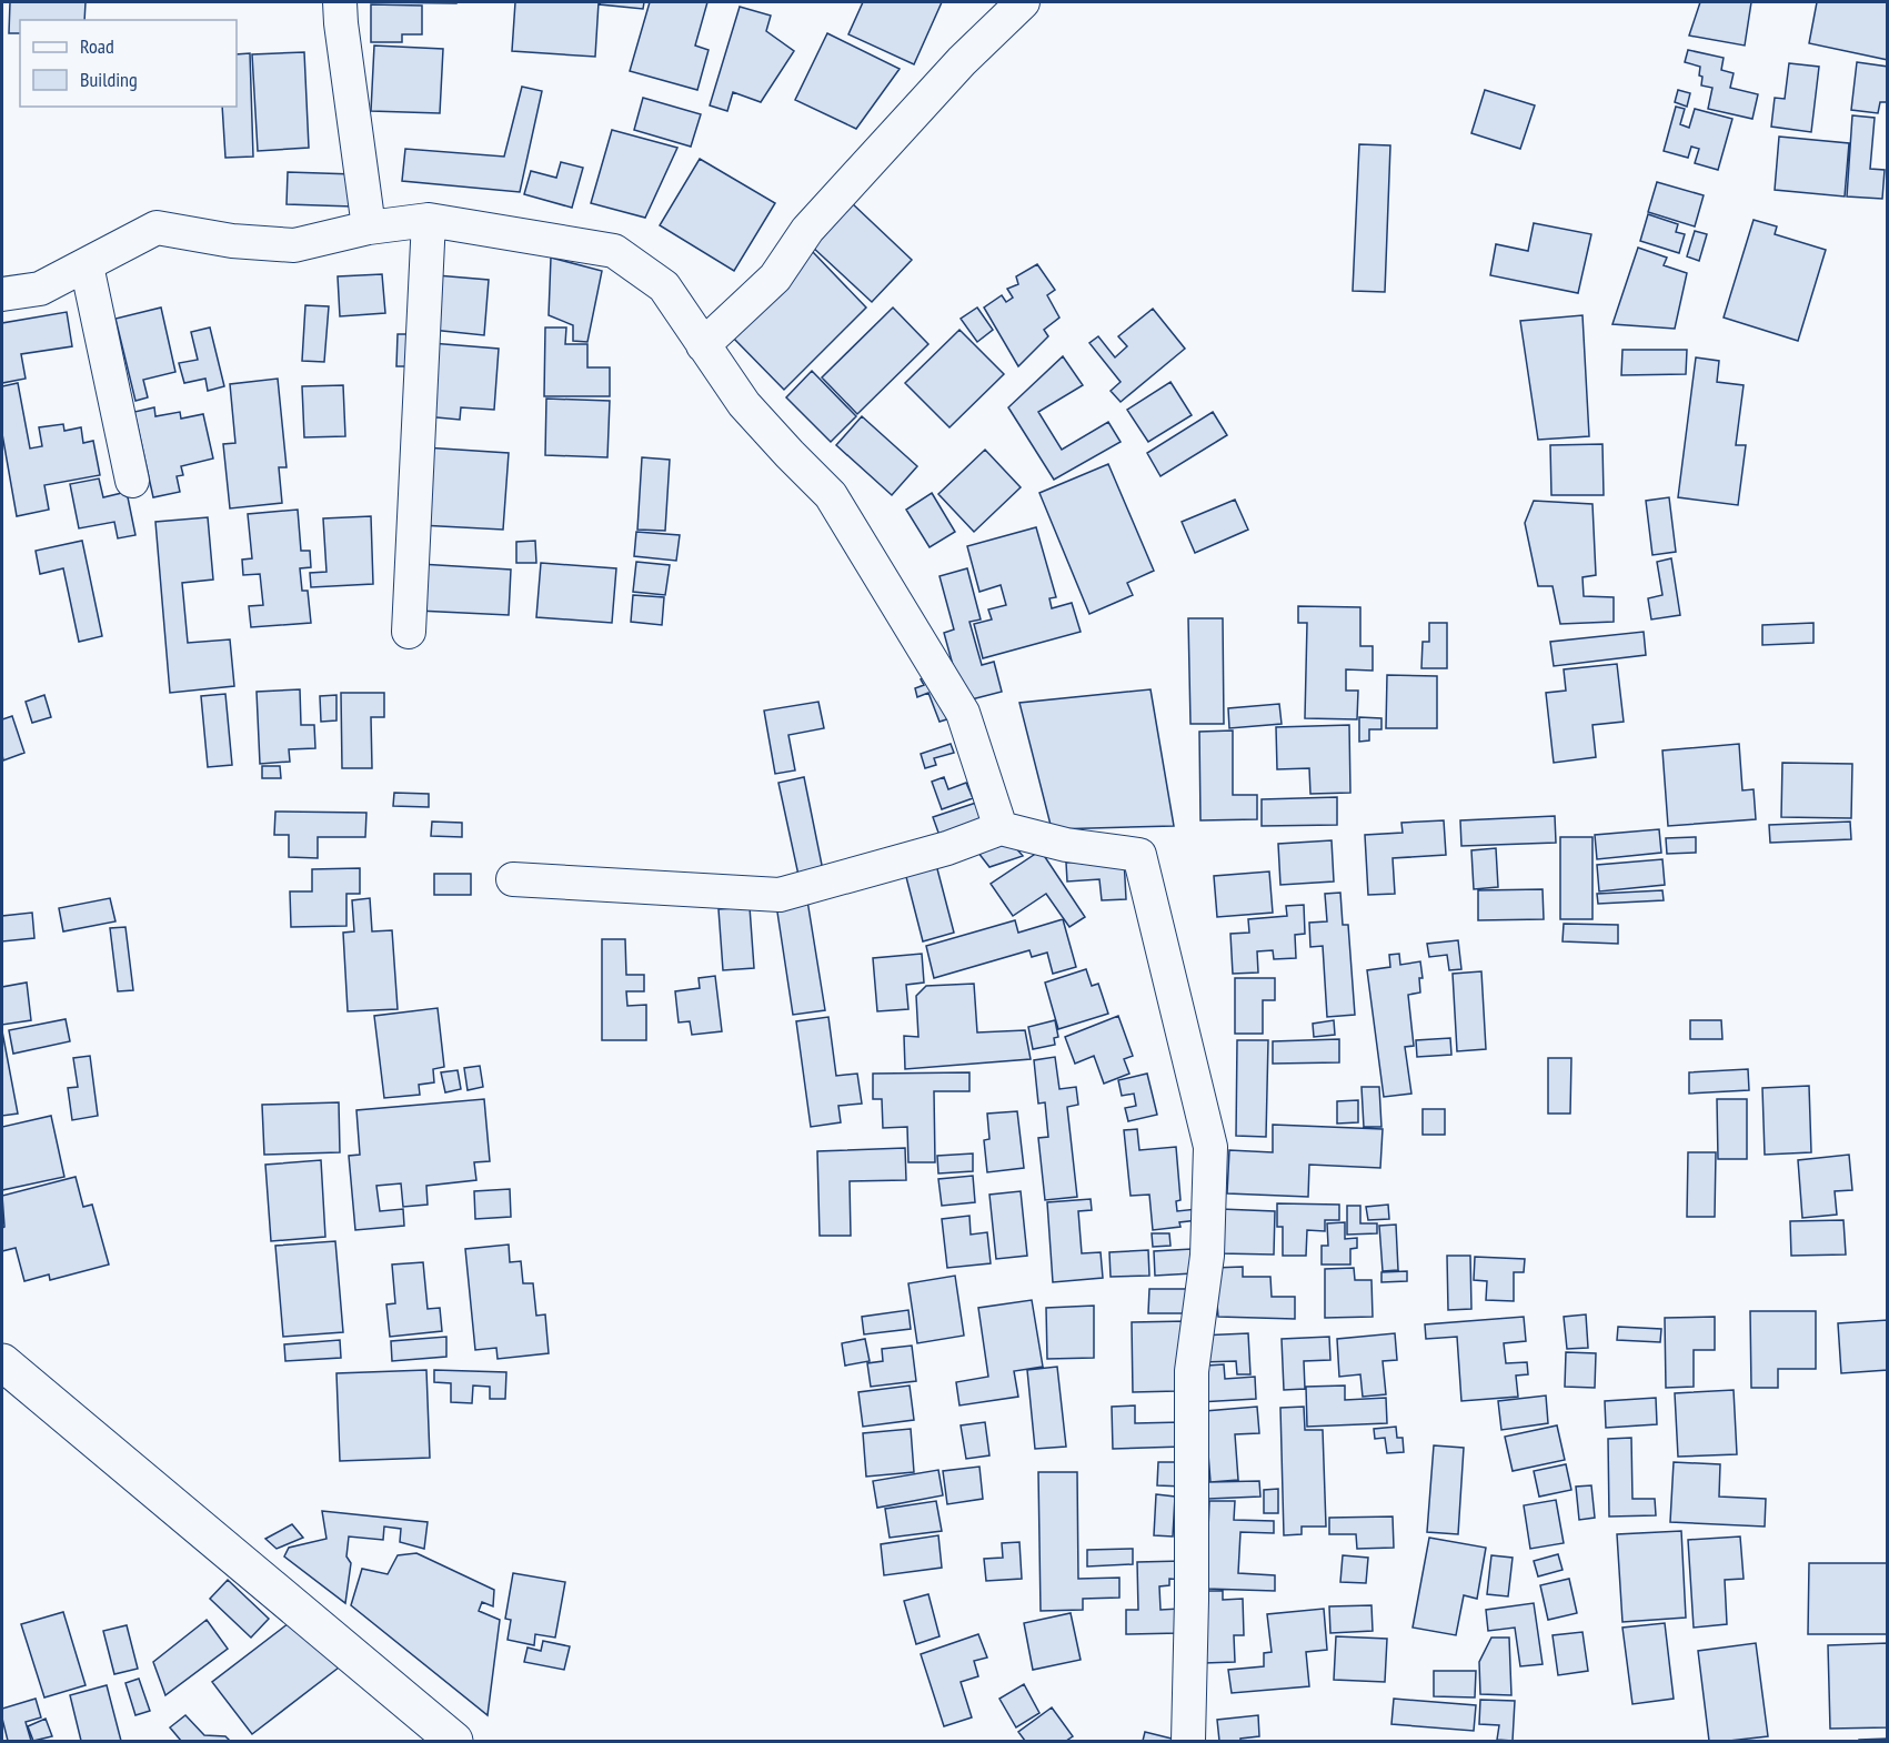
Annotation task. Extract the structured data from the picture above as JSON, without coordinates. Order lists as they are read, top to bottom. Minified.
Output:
{"legend":["Road","Building"]}
